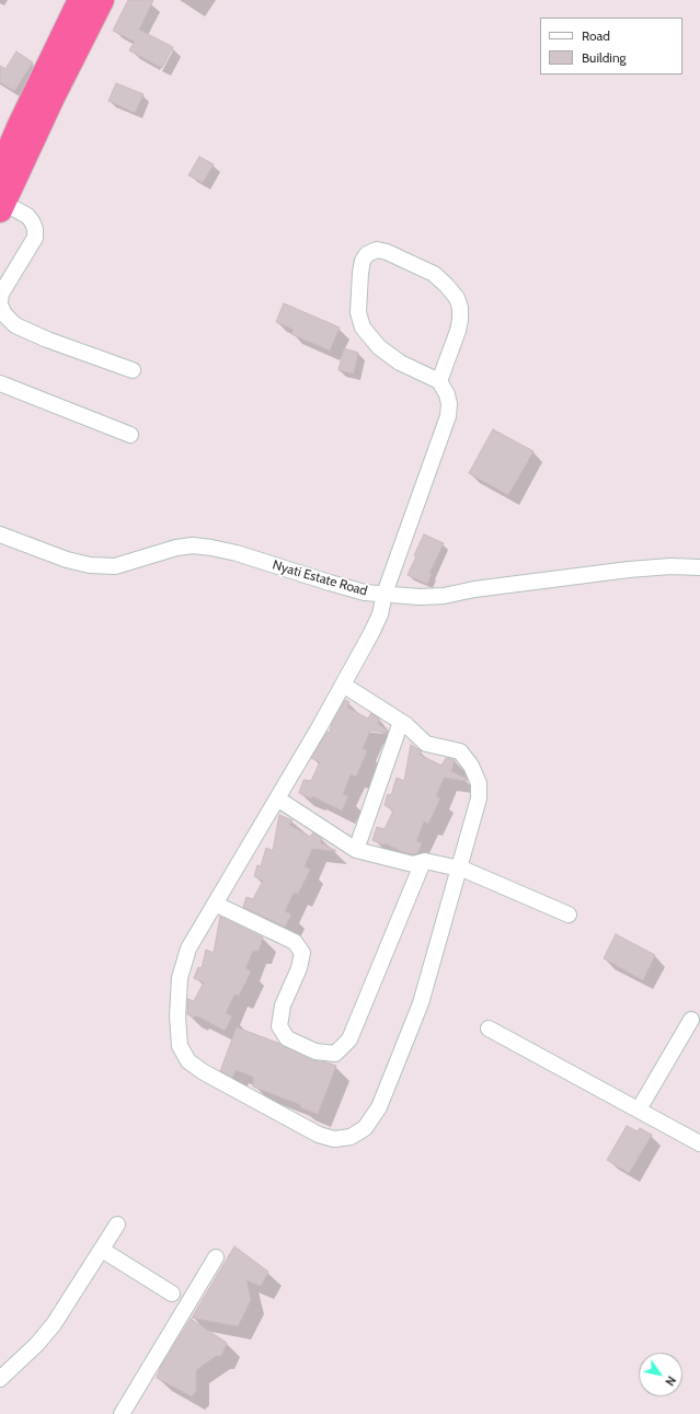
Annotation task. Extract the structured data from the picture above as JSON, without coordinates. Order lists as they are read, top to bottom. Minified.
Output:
{"streets":{"street":["Nyati Estate Road"]},"legend":["Road","Building"],"north":"bottom right"}
